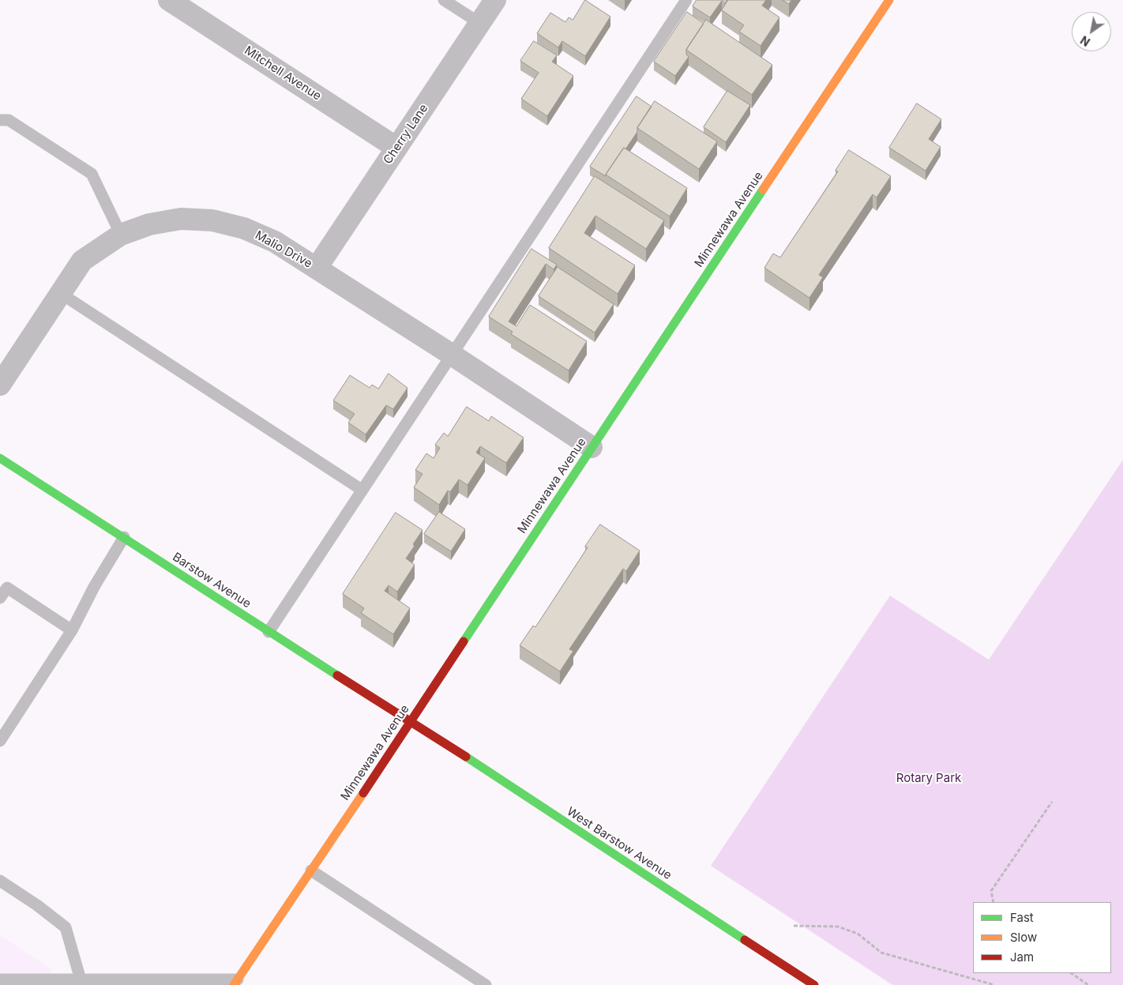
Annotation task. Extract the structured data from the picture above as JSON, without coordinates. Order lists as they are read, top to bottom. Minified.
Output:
{"streets":{"main road":["Minnewawa Avenue","Barstow Avenue","West Barstow Avenue"],"street":["Mitchell Avenue","Cherry Lane","Malio Drive"]},"crossings":[["Mitchell Avenue","Cherry Lane"],["Cherry Lane","Malio Drive"],["Minnewawa Avenue","Malio Drive"],["Minnewawa Avenue","Barstow Avenue"],["Minnewawa Avenue","West Barstow Avenue"],["Barstow Avenue","West Barstow Avenue"]],"parks":["Rotary Park"],"legend":["Fast","Slow","Jam"],"north":"bottom left"}
